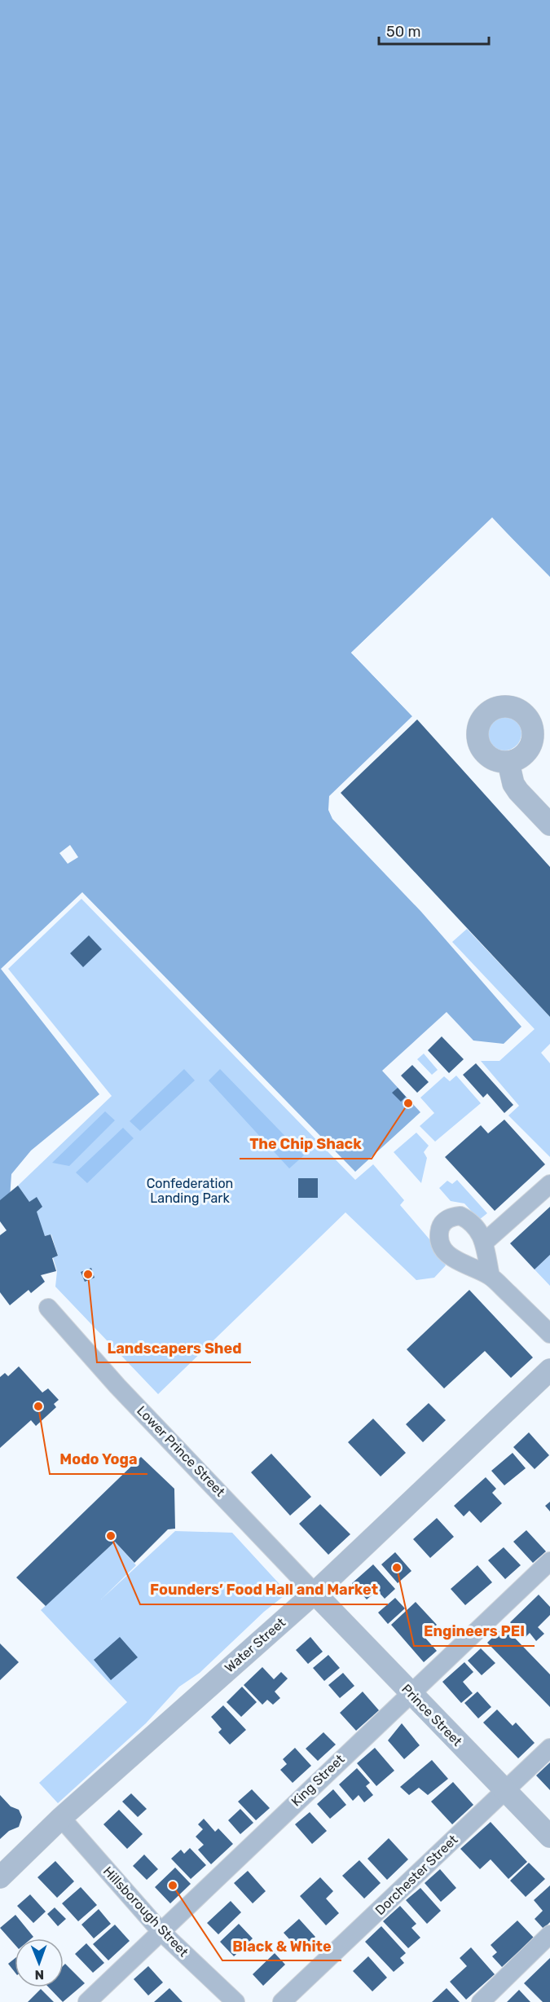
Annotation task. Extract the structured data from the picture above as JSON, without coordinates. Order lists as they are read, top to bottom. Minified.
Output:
{"streets":{"street":["Lower Prince Street","Water Street","Prince Street","King Street","Dorchester Street","Hillsborough Street"]},"crossings":[["Lower Prince Street","Water Street"],["Lower Prince Street","Prince Street"],["Water Street","Prince Street"],["Water Street","Hillsborough Street"],["Prince Street","King Street"],["Prince Street","Dorchester Street"],["King Street","Hillsborough Street"]],"parks":["Confederation Landing Park"],"places":["The Chip Shack","Landscapers Shed","Modo Yoga","Founders’ Food Hall and Market","Engineers PEI","Black & White"],"scale_bar":"50 m","north":"bottom"}
